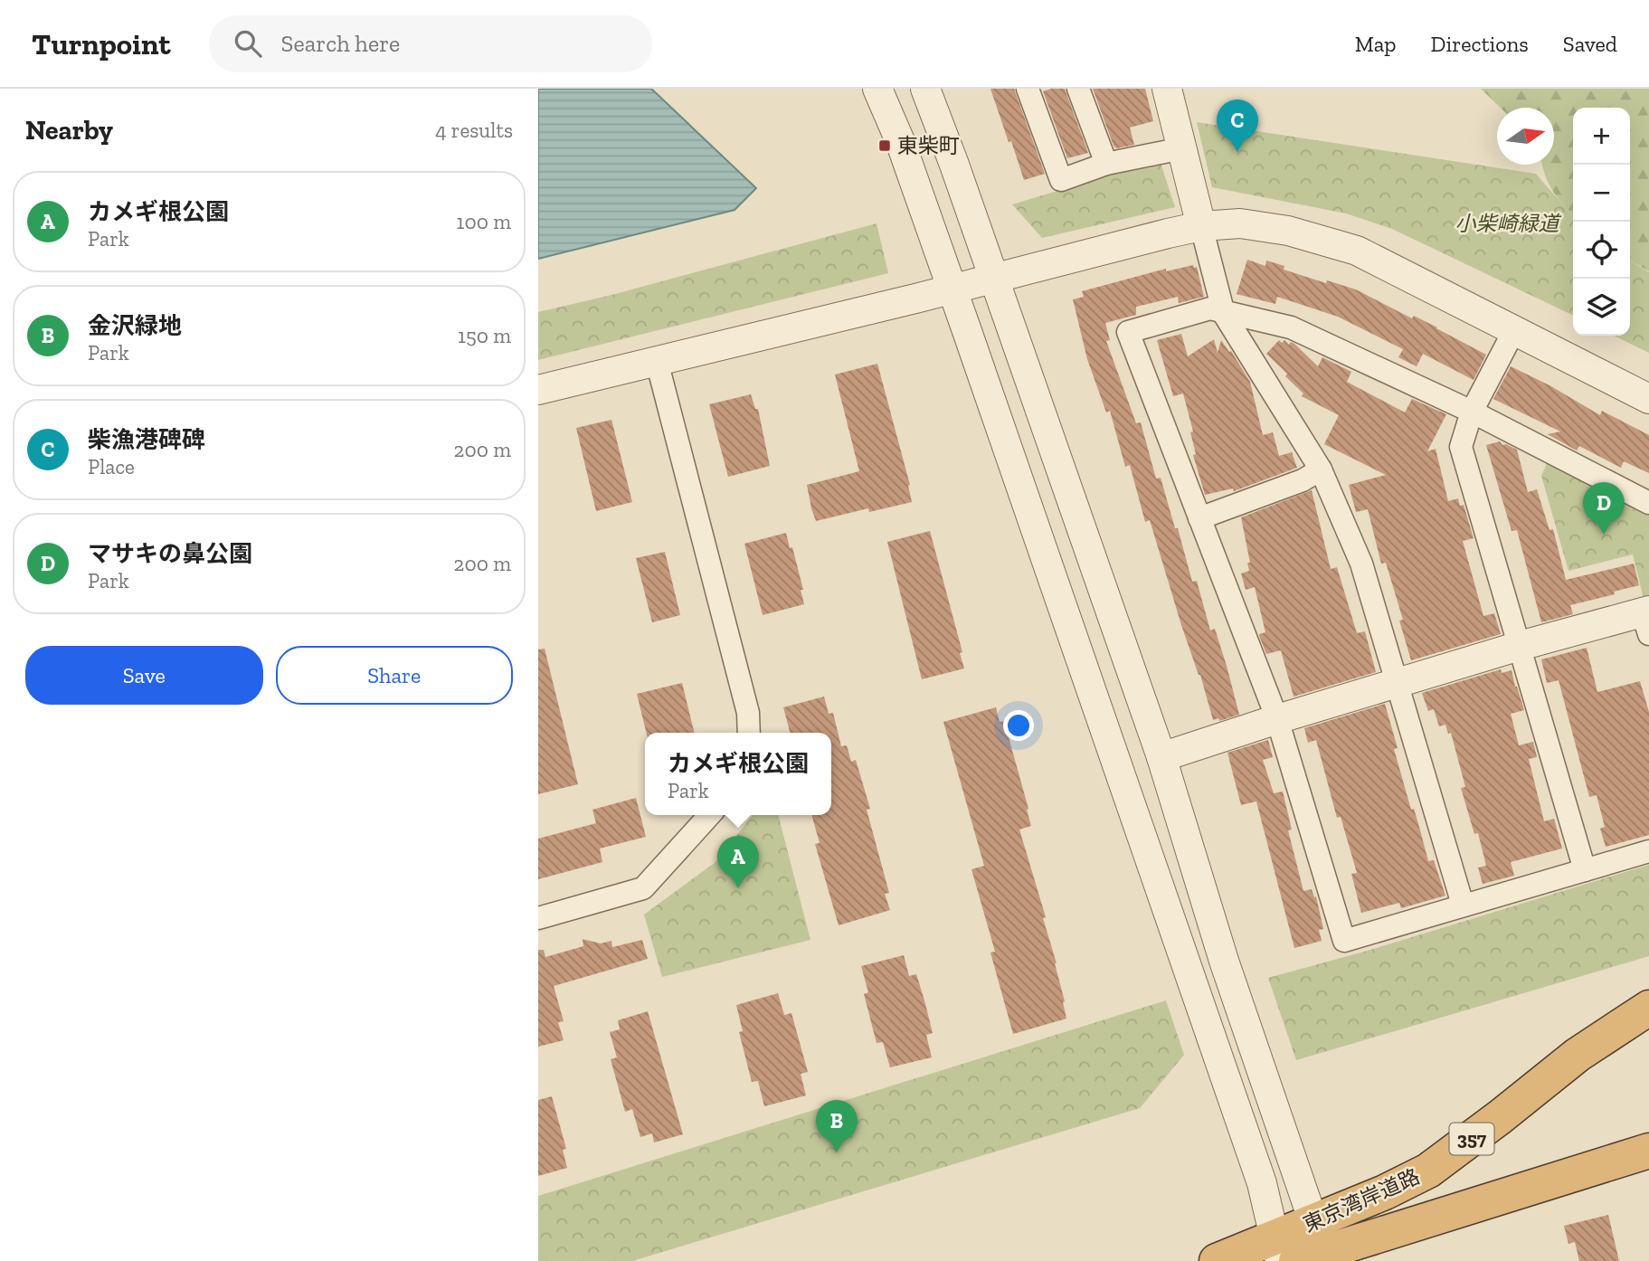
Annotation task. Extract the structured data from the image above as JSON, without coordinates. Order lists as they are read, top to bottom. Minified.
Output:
{"streets":{"highway":["357","東京湾岸道路"]},"parks":["小柴崎緑道"],"places":{"transit":["東柴町"]},"north":"right","page":{"header":"Turnpoint","search":"Search here","nav":["Map","Directions","Saved"],"heading":["Nearby","4 results"],"pins":["C","D","A","B"],"map_buttons":["+","−"],"list":[{"mark":"A","name":"カメギ根公園","note":"Park","value":"100 m"},{"mark":"B","name":"金沢緑地","note":"Park","value":"150 m"},{"mark":"C","name":"柴漁港碑碑","note":"Place","value":"200 m"},{"mark":"D","name":"マサキの鼻公園","note":"Park","value":"200 m"}],"buttons":["Save","Share"],"popup":["カメギ根公園","Park"]}}
